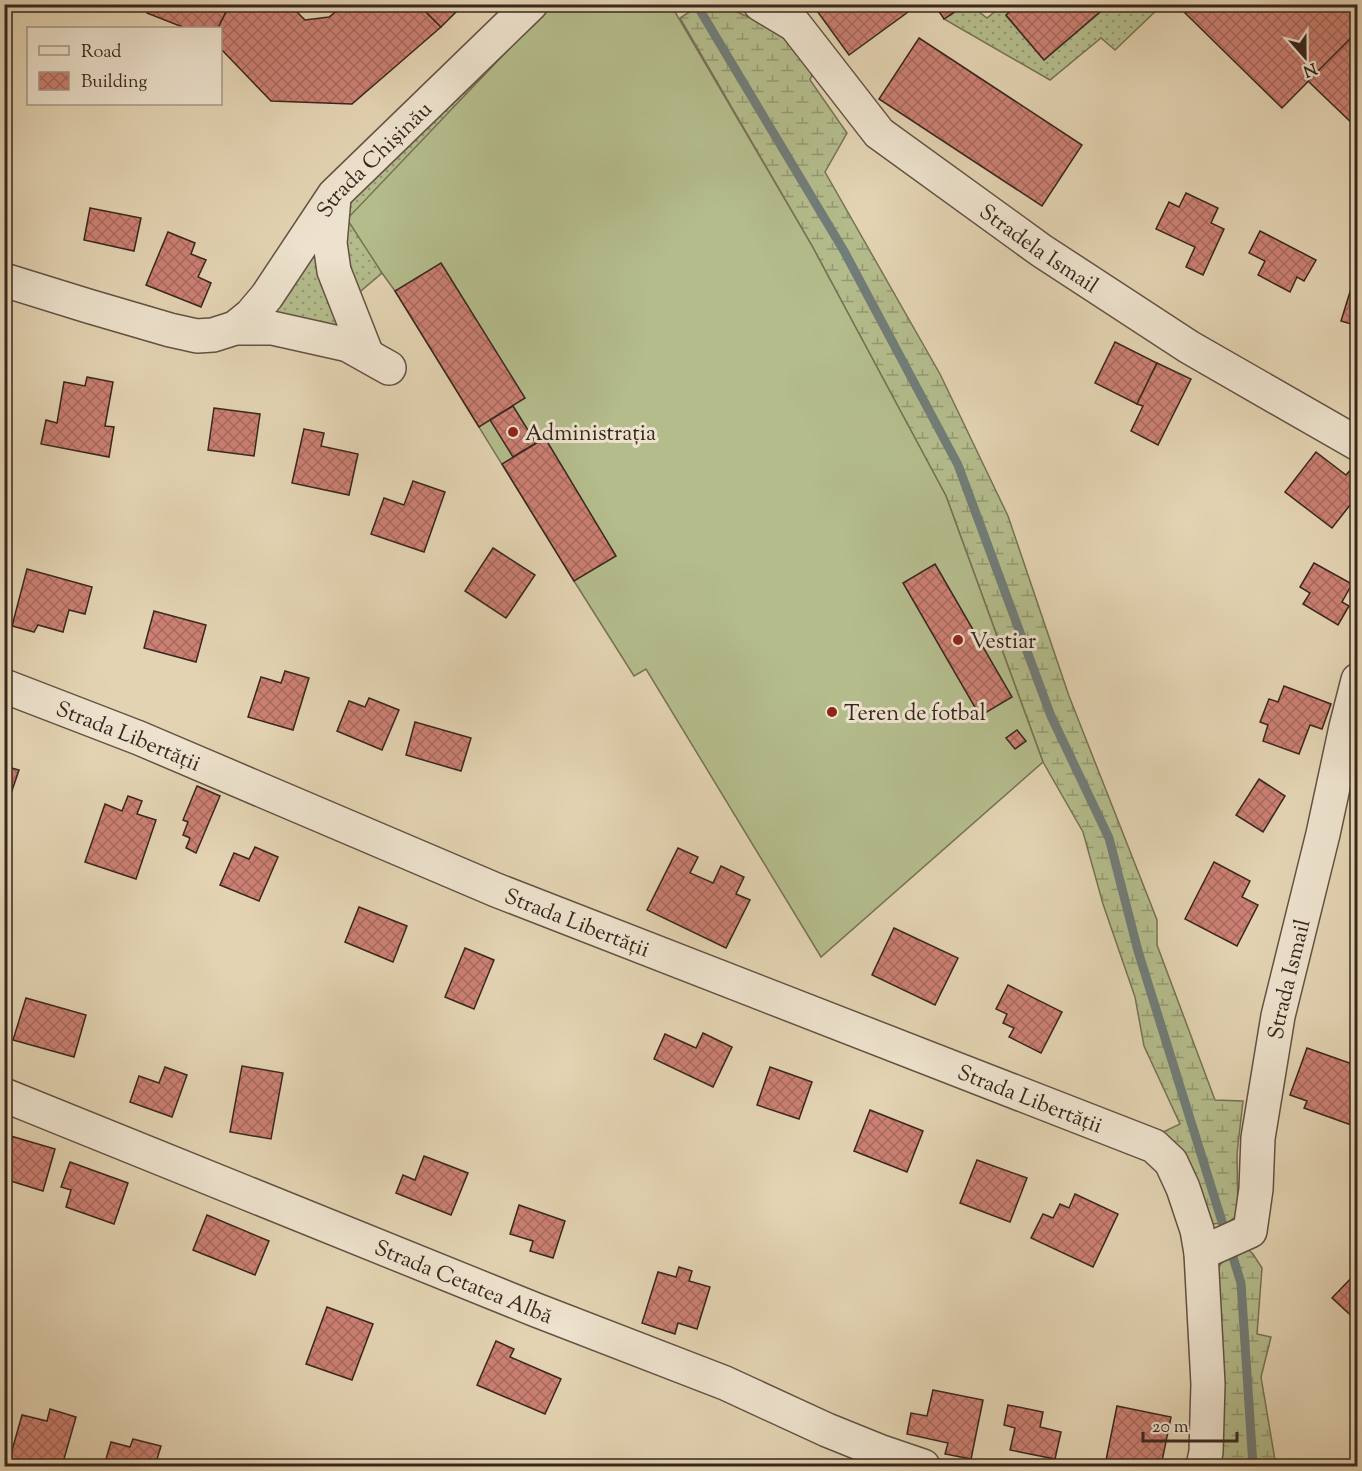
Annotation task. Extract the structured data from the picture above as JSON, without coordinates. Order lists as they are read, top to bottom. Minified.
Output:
{"streets":{"street":["Strada Chișinău","Stradela Ismail","Strada Libertății","Strada Ismail","Strada Cetatea Albă"]},"crossings":[["Strada Libertății","Strada Ismail"]],"places":["Administrația","Vestiar","Teren de fotbal"],"legend":["Road","Building"],"scale_bar":"20 m","north":"bottom"}
